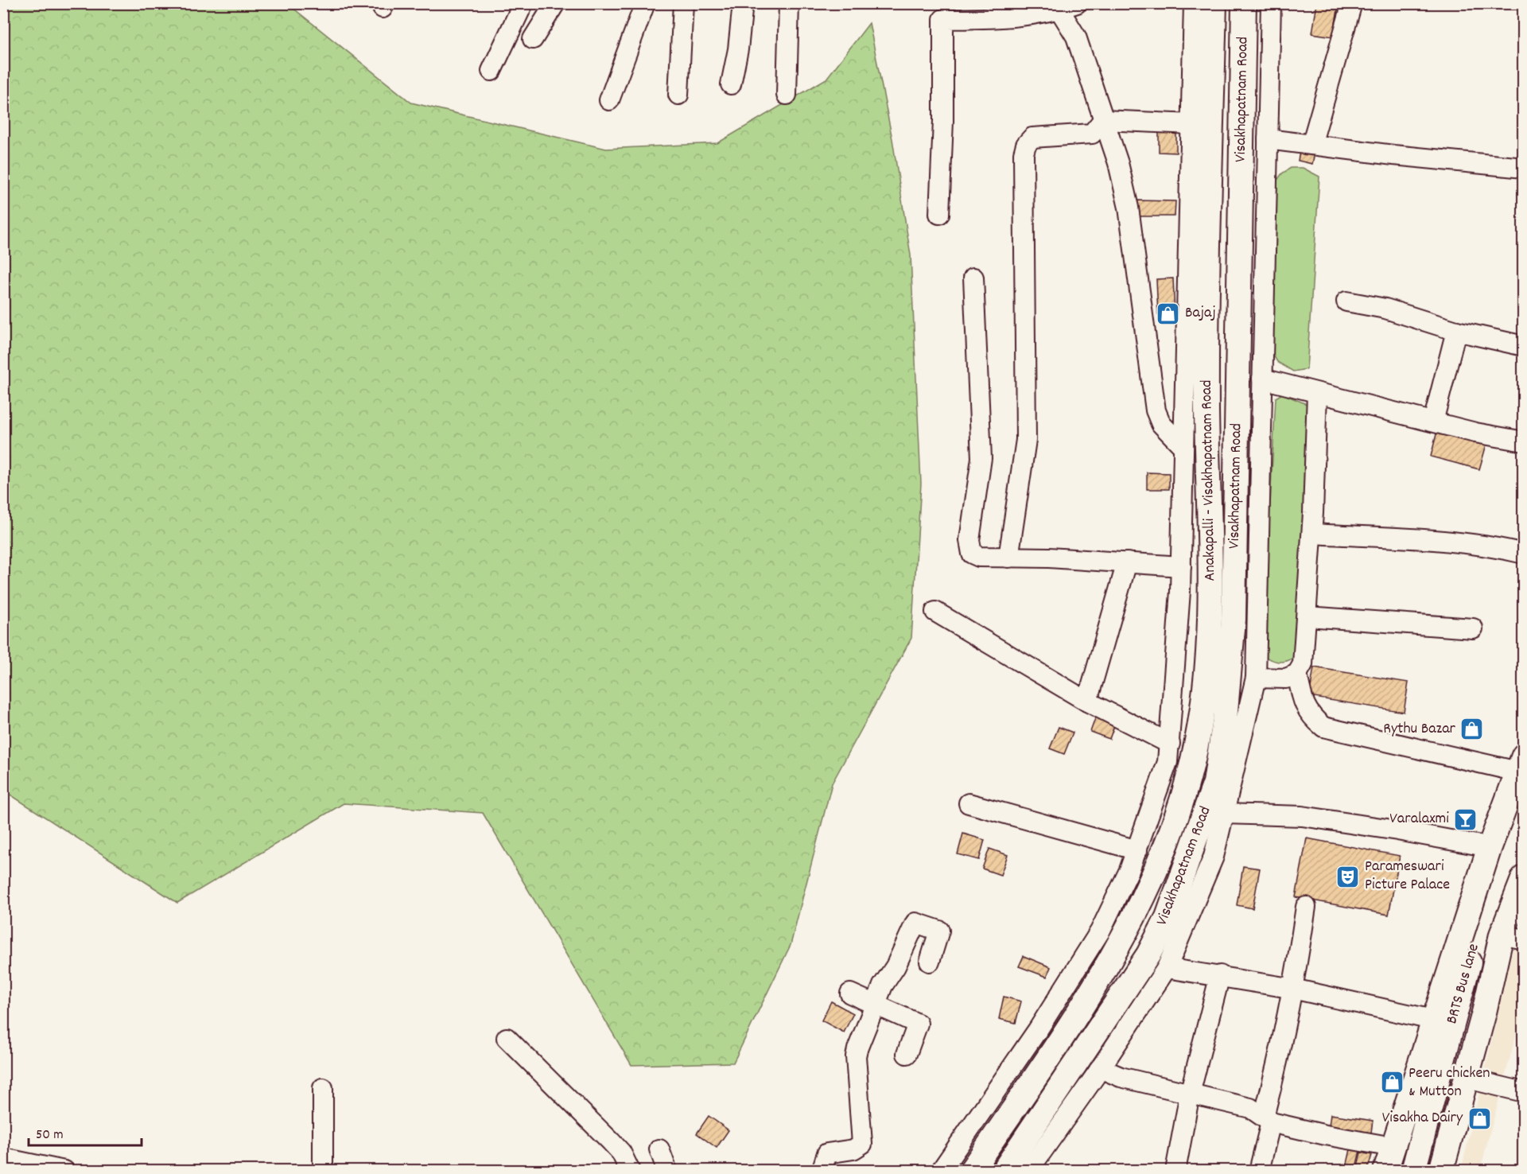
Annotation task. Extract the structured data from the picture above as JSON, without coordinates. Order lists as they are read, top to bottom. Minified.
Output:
{"streets":{"main road":["Visakhapatnam Road","Anakapalli - Visakhapatnam Road","BRTS Bus lane"]},"places":{"shop":["Bajaj","Rythu Bazar","Peeru chicken & Mutton","Visakha Dairy"],"bar":["Varalaxmi"],"theatre":["Parameswari Picture Palace"]},"scale_bar":"50 m"}
